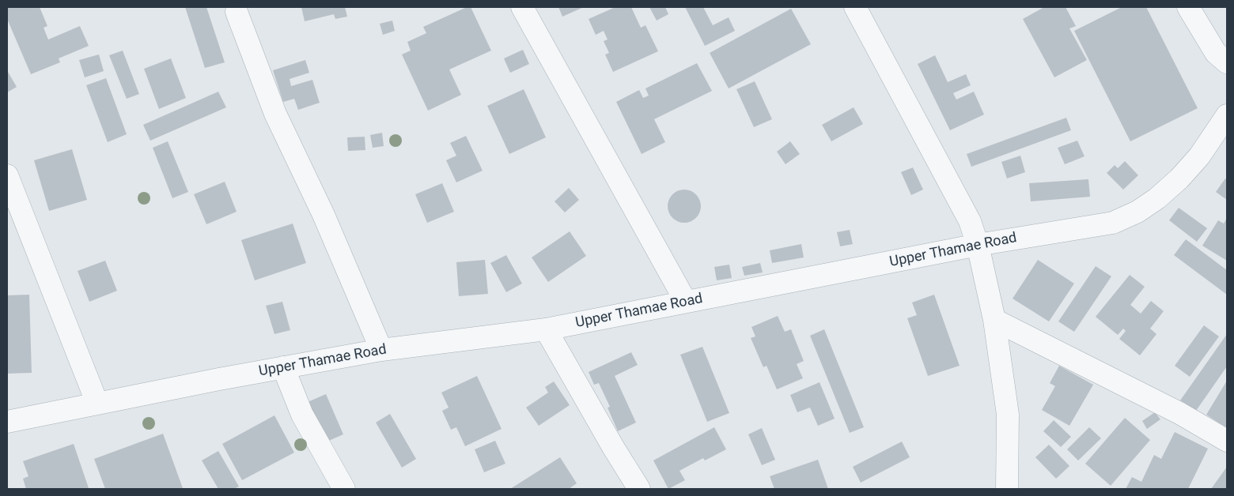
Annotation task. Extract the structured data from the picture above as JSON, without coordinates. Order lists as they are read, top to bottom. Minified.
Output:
{"streets":{"street":["Upper Thamae Road"]}}
